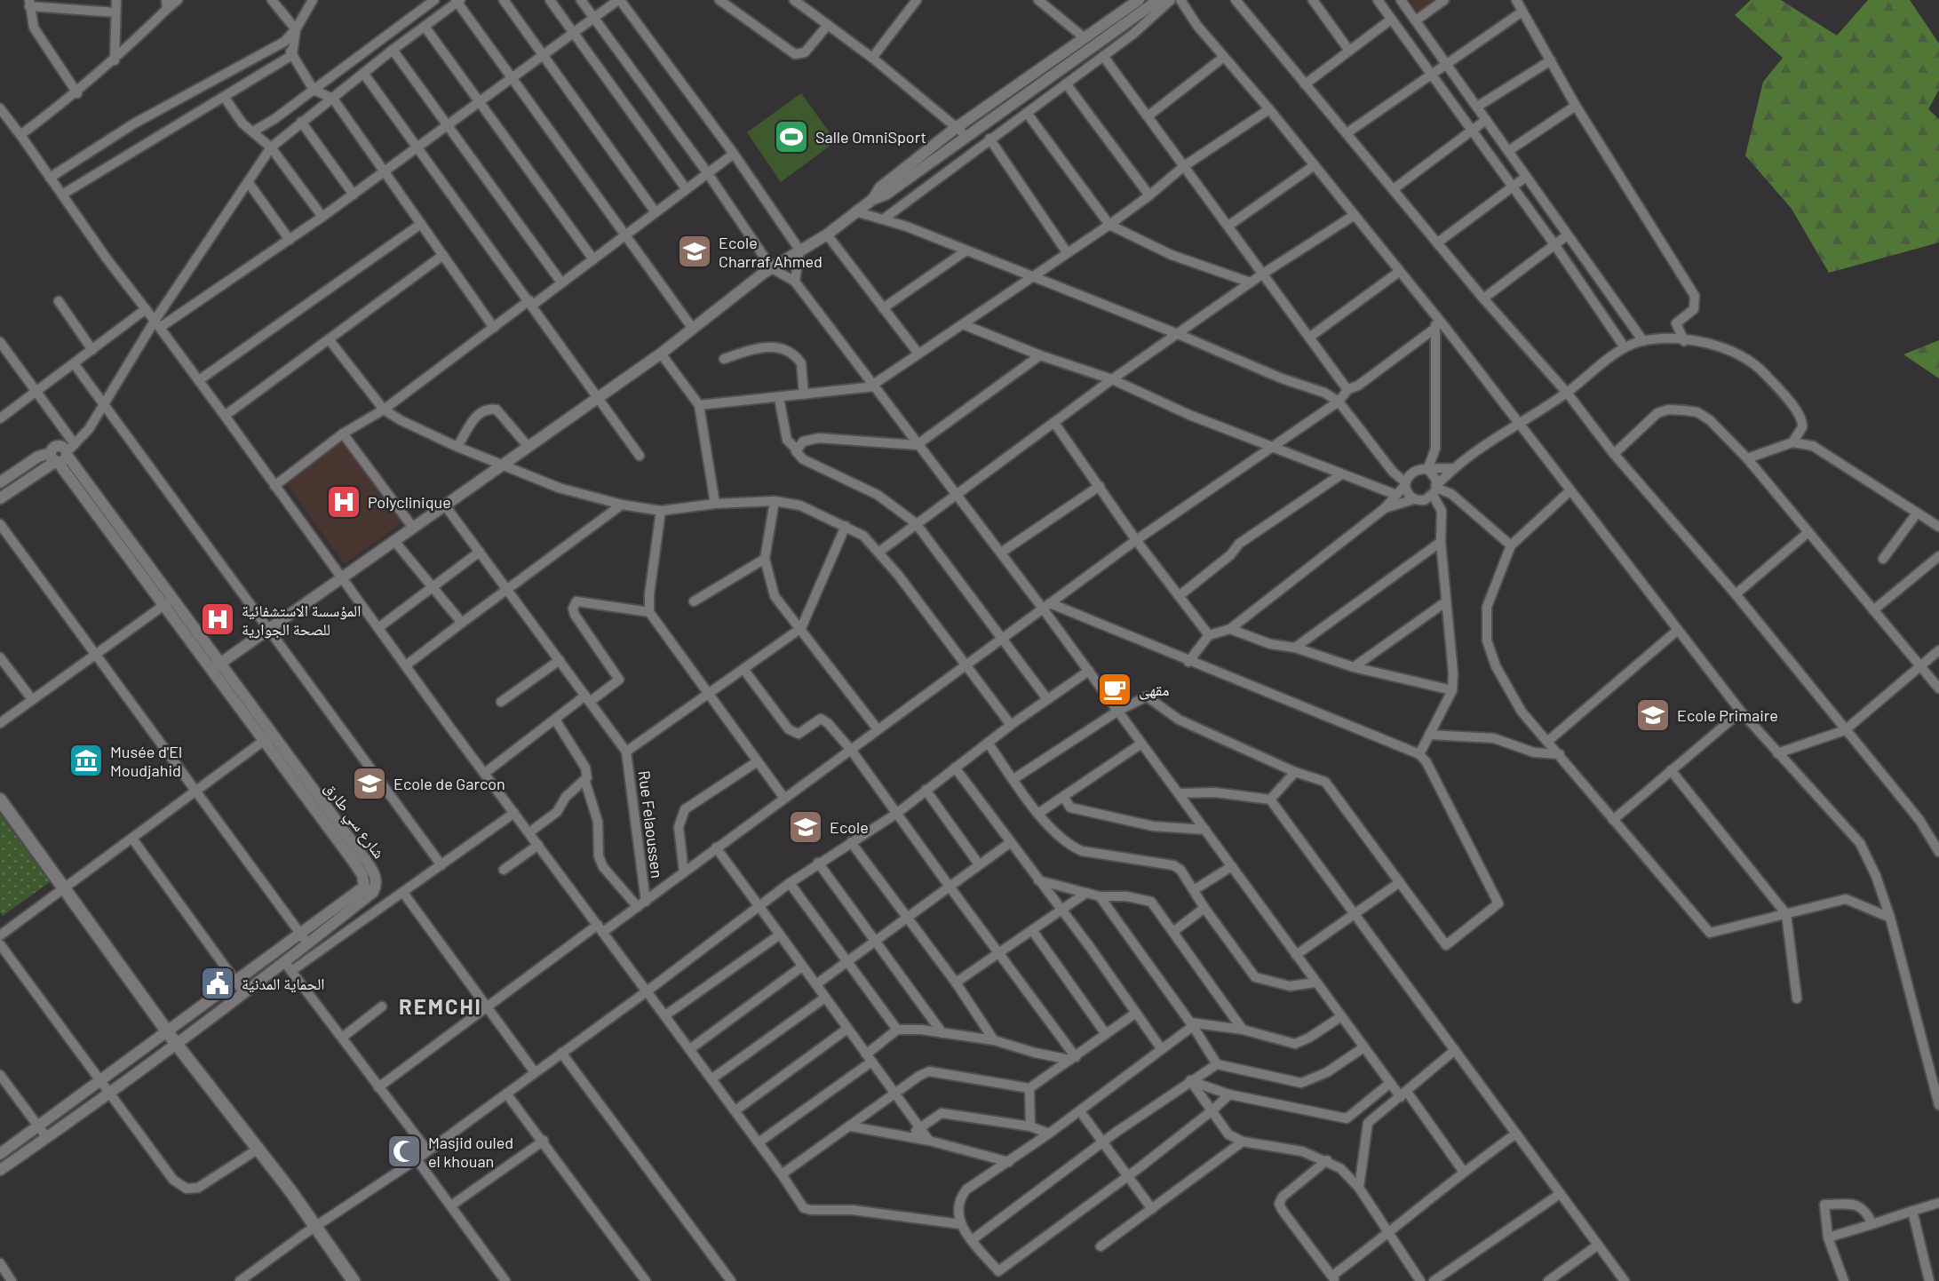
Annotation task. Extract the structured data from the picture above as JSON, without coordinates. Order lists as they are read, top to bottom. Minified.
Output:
{"streets":{"street":["شارع سي طارق","Rue Felaoussen"]},"districts":["REMCHI"],"places":{"sports":["Salle OmniSport"],"school or university":["Ecole Charraf Ahmed","Ecole Primaire","Ecole de Garcon","Ecole"],"hospital":["Polyclinique","المؤسسة الاستشفائية للصحة الجوارية"],"cafe":["مقهى"],"museum":["Musée d'El Moudjahid"],"public building":["الحماية المدنية"],"mosque":["Masjid ouled el khouan"]}}
